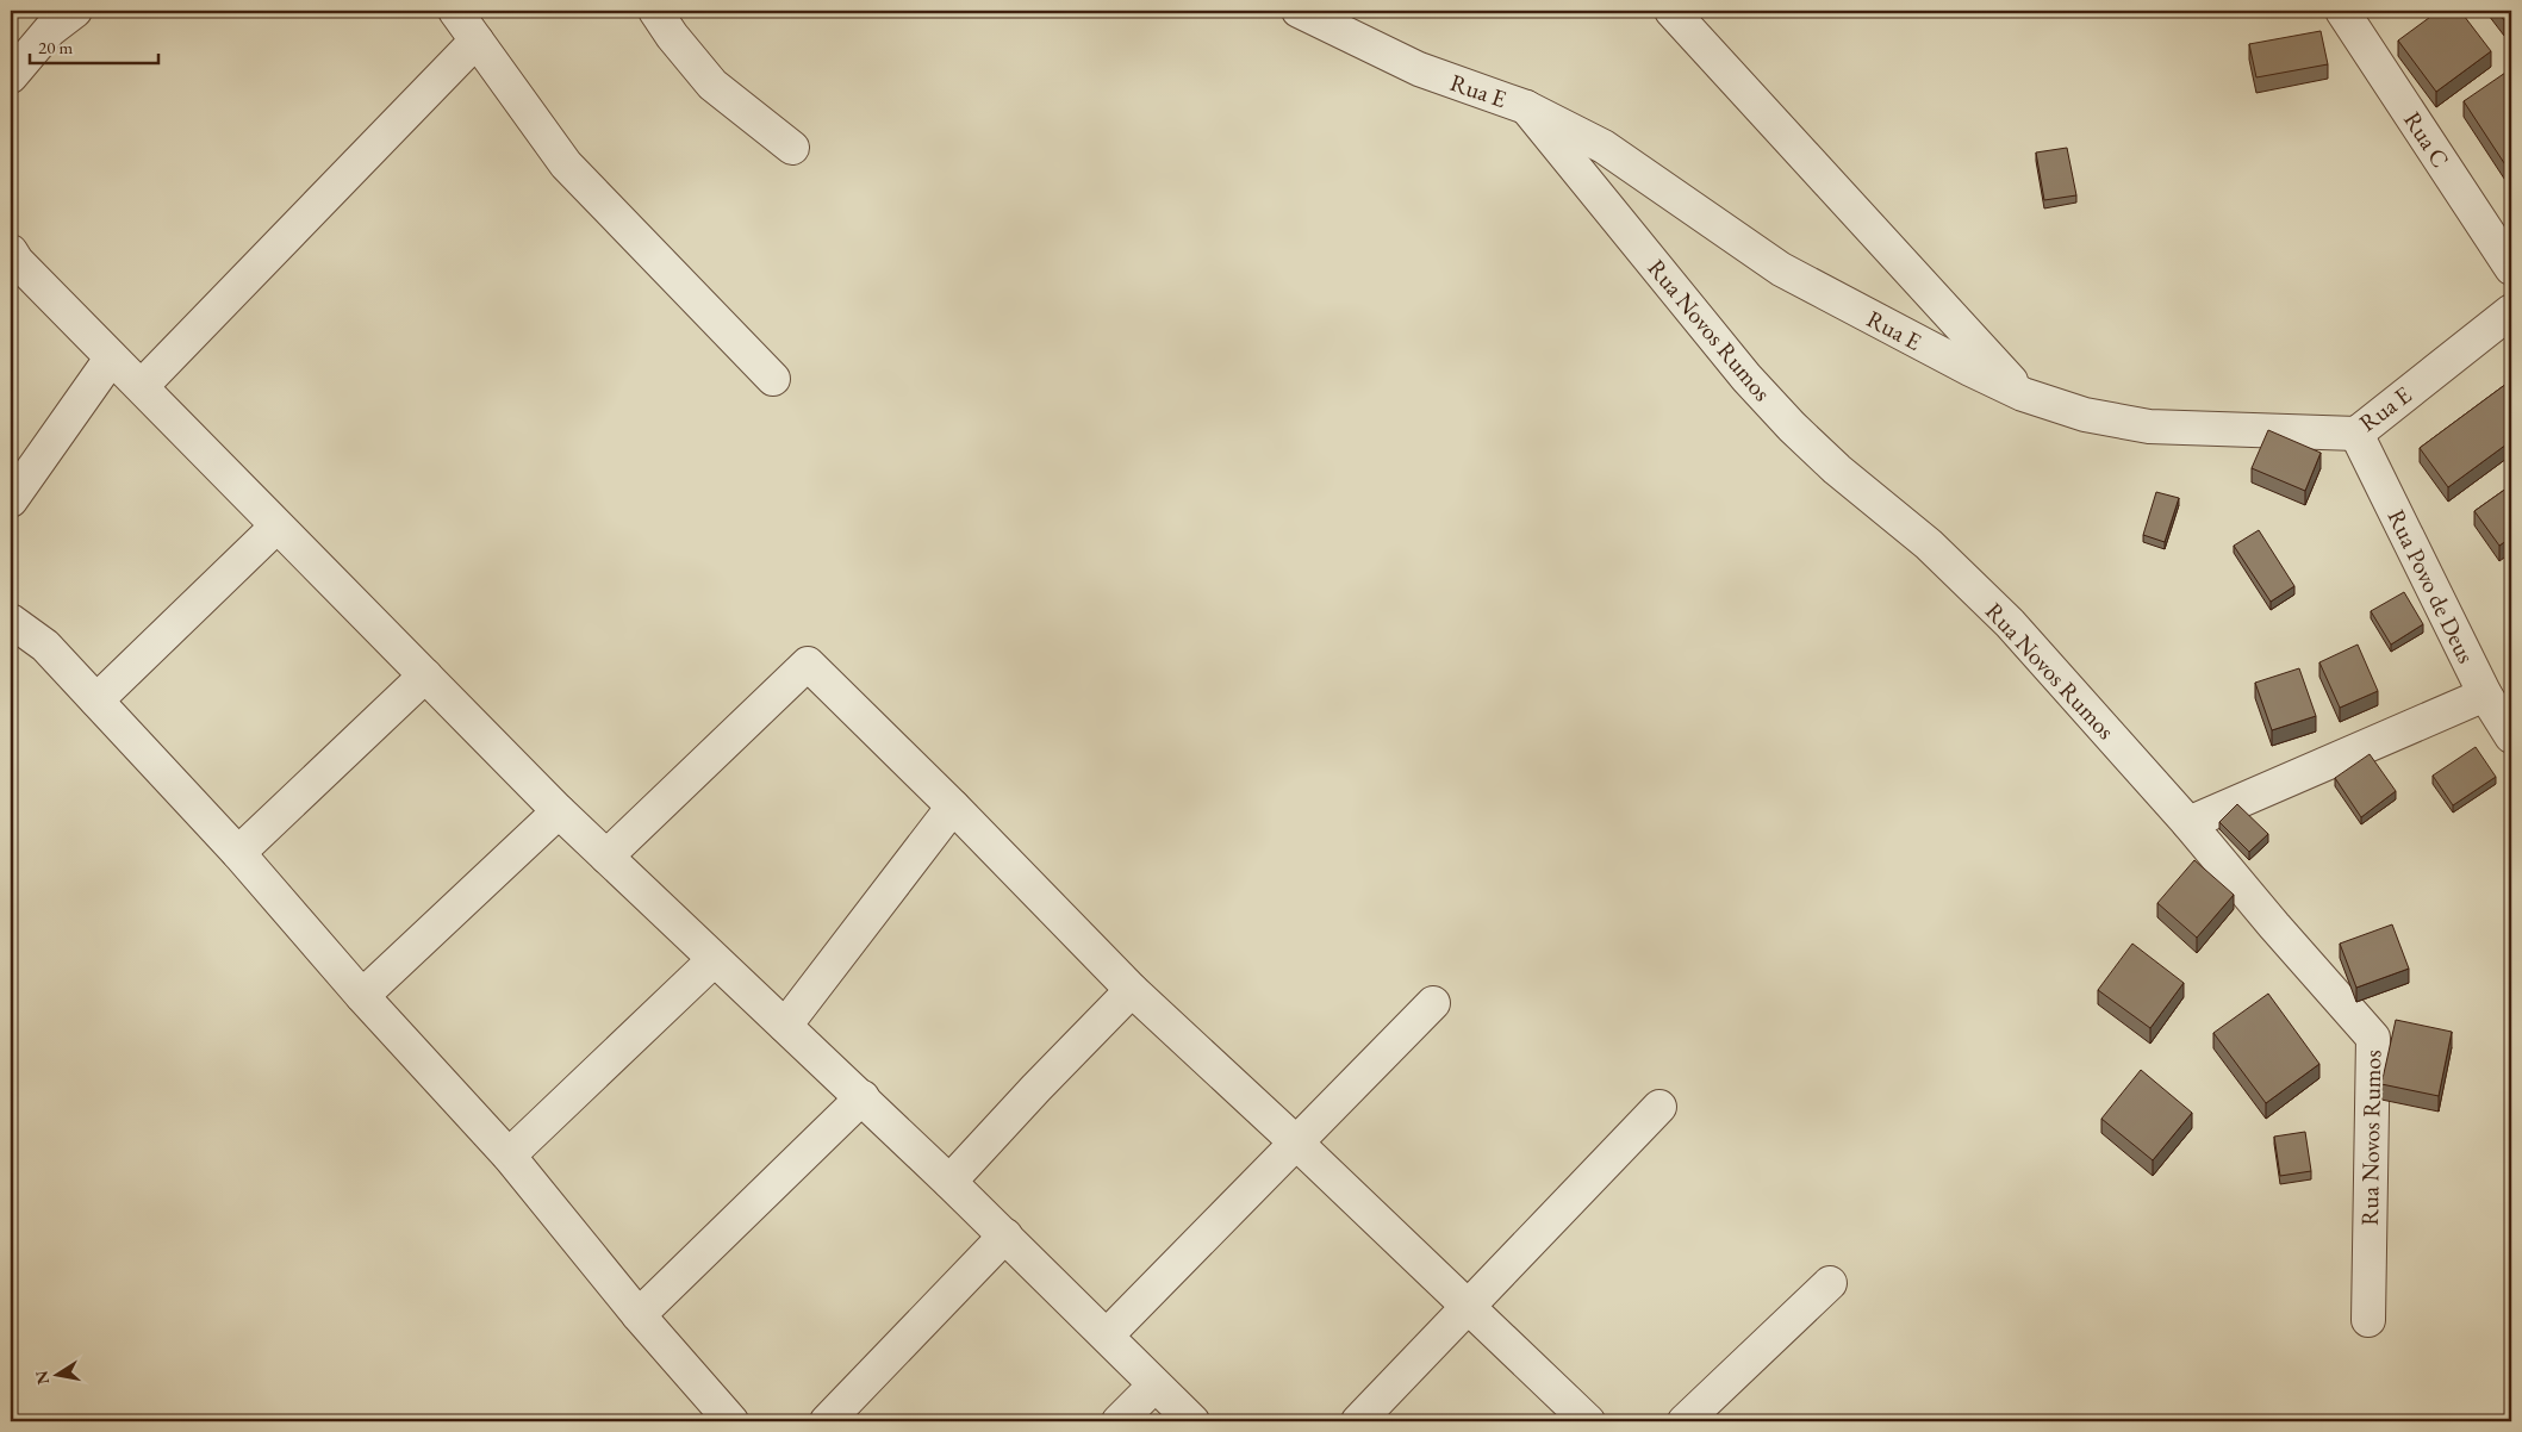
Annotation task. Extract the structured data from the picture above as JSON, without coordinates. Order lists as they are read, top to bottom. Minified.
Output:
{"streets":{"street":["Rua E","Rua C","Rua Novos Rumos","Rua Povo de Deus"]},"crossings":[["Rua E","Rua Novos Rumos"],["Rua E","Rua Povo de Deus"]],"scale_bar":"20 m","north":"left"}
